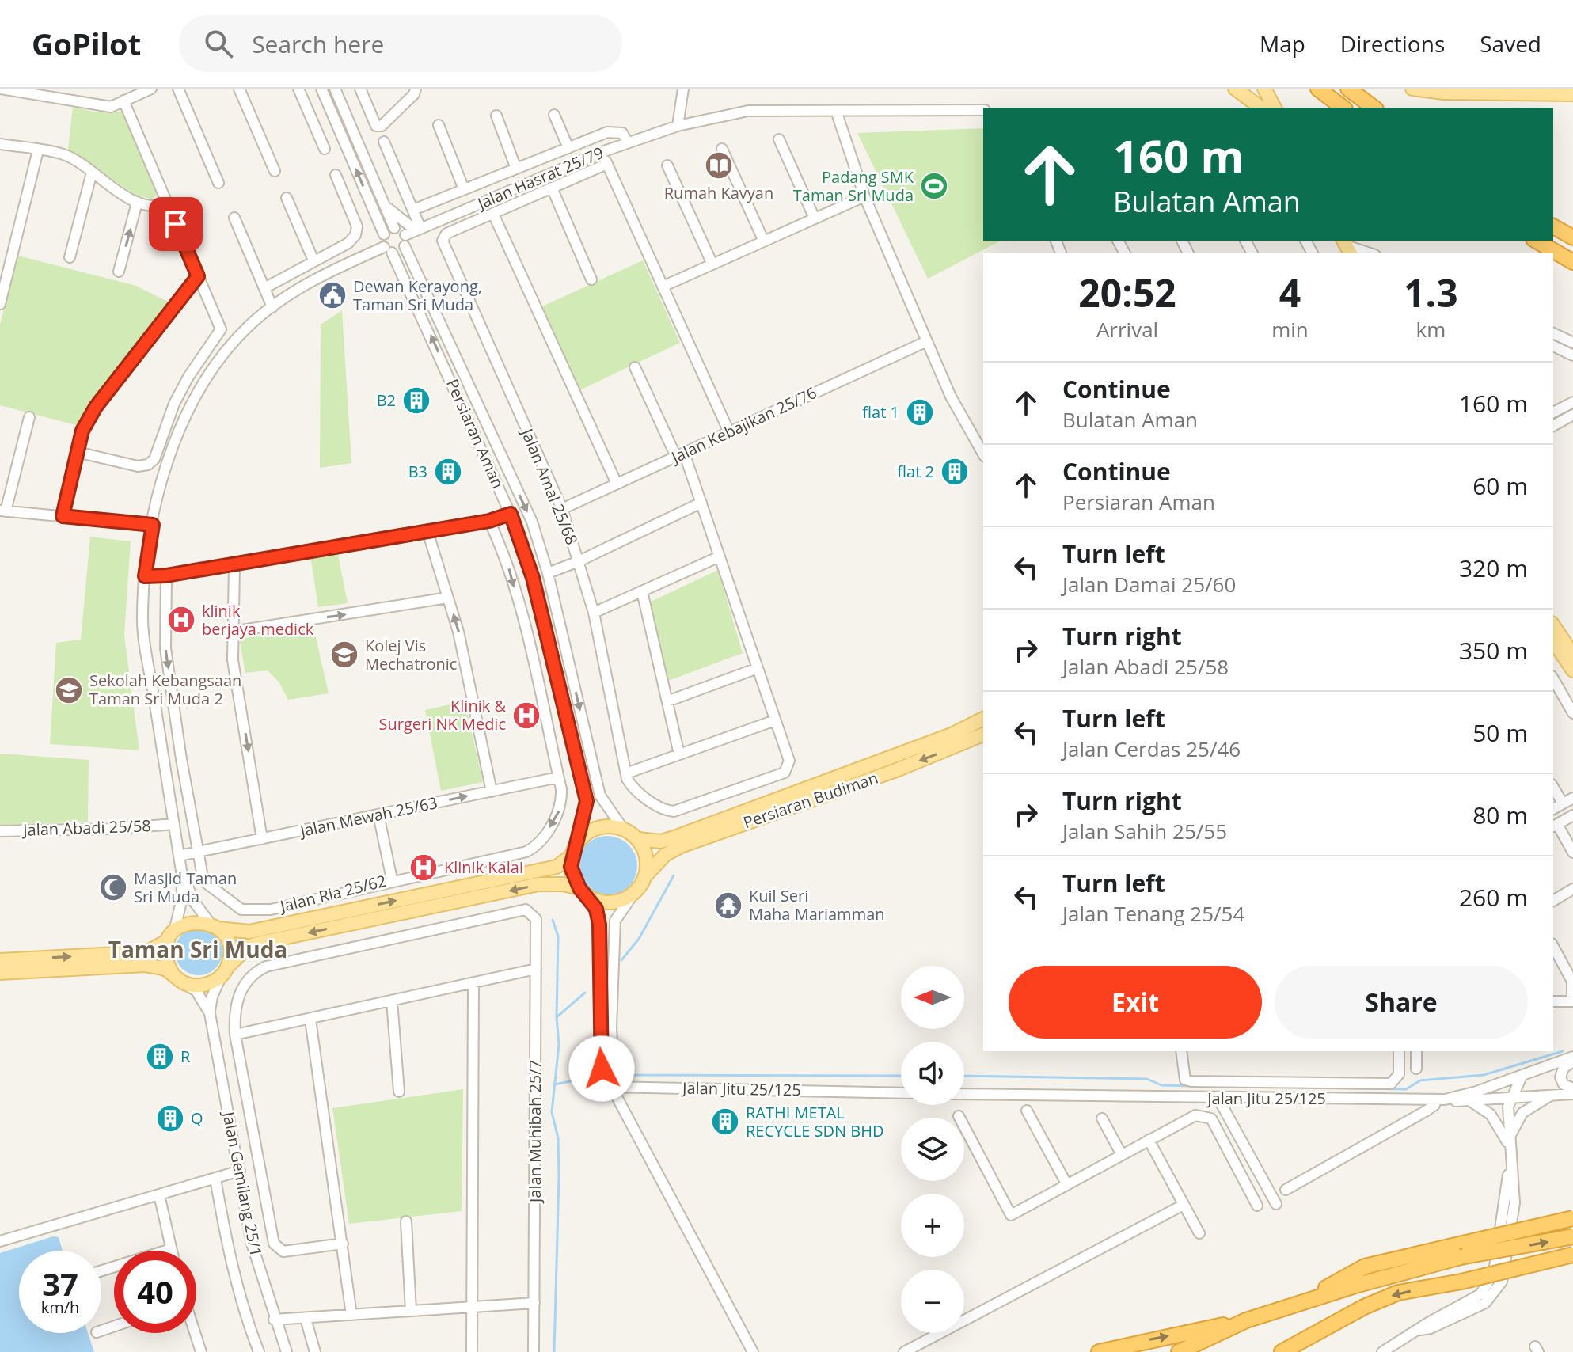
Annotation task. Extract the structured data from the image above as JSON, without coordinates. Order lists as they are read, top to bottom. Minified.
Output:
{"streets":{"main road":["Persiaran Budiman"],"street":["Jalan Hasrat 25/79","Jalan Kebajikan 25/76","Persiaran Aman","Jalan Amal 25/68","Jalan Mewah 25/63","Jalan Abadi 25/58","Jalan Ria 25/62","Jalan Jitu 25/125","Jalan Muhibah 25/7","Jalan Gemilang 25/1"]},"crossings":[["Jalan Hasrat 25/79","Persiaran Aman"],["Jalan Hasrat 25/79","Jalan Abadi 25/58"],["Jalan Kebajikan 25/76","Jalan Amal 25/68"],["Persiaran Aman","Persiaran Budiman"],["Persiaran Aman","Jalan Abadi 25/58"],["Jalan Mewah 25/63","Jalan Abadi 25/58"],["Jalan Mewah 25/63","Jalan Ria 25/62"],["Jalan Abadi 25/58","Jalan Gemilang 25/1"]],"districts":["Taman Sri Muda"],"places":{"library":["Rumah Kavyan"],"sports":["Padang SMK Taman Sri Muda"],"public building":["Dewan Kerayong, Taman Sri Muda"],"building":["B2","flat 1","B3","flat 2","R","Q","RATHI METAL RECYCLE SDN BHD"],"hospital":["klinik berjaya medick","Klinik & Surgeri NK Medic","Klinik Kalai"],"school or university":["Kolej Vis Mechatronic","Sekolah Kebangsaan Taman Sri Muda 2"],"mosque":["Masjid Taman Sri Muda"],"temple":["Kuil Seri Maha Mariamman"]},"north":"left","page":{"header":"GoPilot","search":"Search here","nav":["Map","Directions","Saved"],"turn":["160 m","Bulatan Aman"],"eta":["20:52","Arrival","4","min","1.3","km"],"list":[{"name":"Continue","note":"Bulatan Aman","value":"160 m"},{"name":"Continue","note":"Persiaran Aman","value":"60 m"},{"name":"Turn left","note":"Jalan Damai 25/60","value":"320 m"},{"name":"Turn right","note":"Jalan Abadi 25/58","value":"350 m"},{"name":"Turn left","note":"Jalan Cerdas 25/46","value":"50 m"},{"name":"Turn right","note":"Jalan Sahih 25/55","value":"80 m"},{"name":"Turn left","note":"Jalan Tenang 25/54","value":"260 m"}],"buttons":["Exit","Share"],"map_buttons":["+","−"],"speed":"37 km/h","limit":"40"}}
